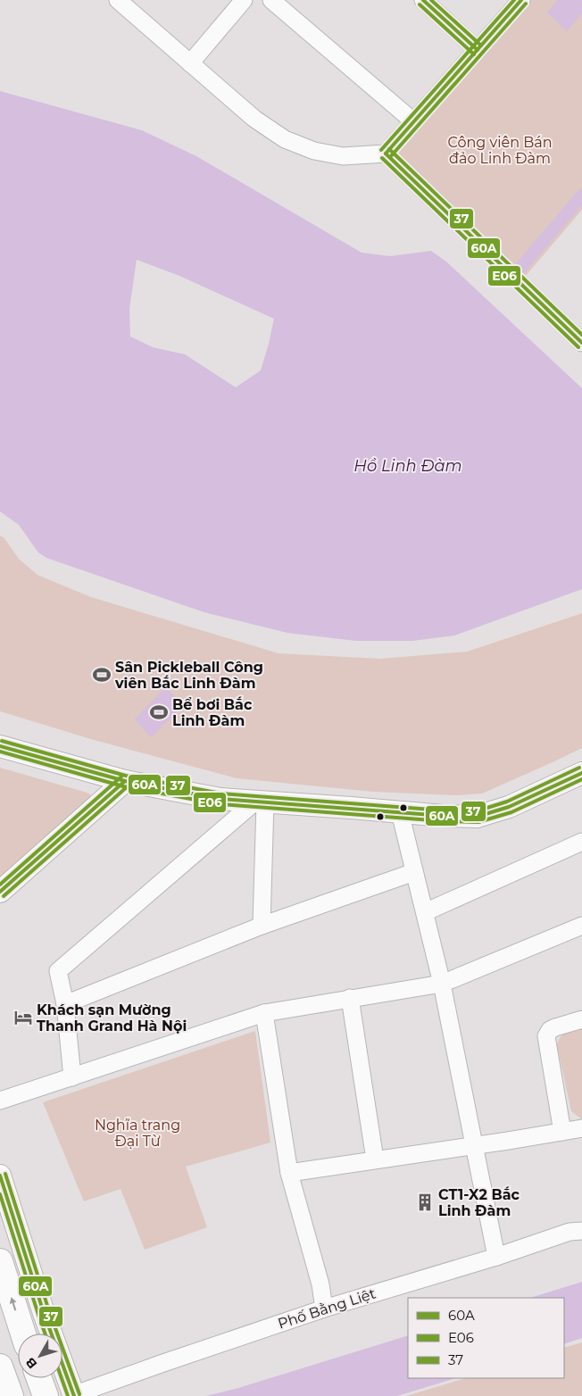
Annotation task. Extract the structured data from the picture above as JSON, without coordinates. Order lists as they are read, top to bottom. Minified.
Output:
{"streets":{"street":["Phố Bằng Liệt"]},"water":["Hồ Linh Đàm"],"parks":["Công viên Bán đảo Linh Đàm","Nghĩa trang Đại Từ"],"places":{"sports":["Sân Pickleball Công viên Bắc Linh Đàm","Bể bơi Bắc Linh Đàm"],"hotel":["Khách sạn Mường Thanh Grand Hà Nội"],"building":["CT1-X2 Bắc Linh Đàm"]},"lines":["transit line 60A","transit line 37","transit line E06"],"legend":["60A","E06","37"],"north":"bottom left"}
